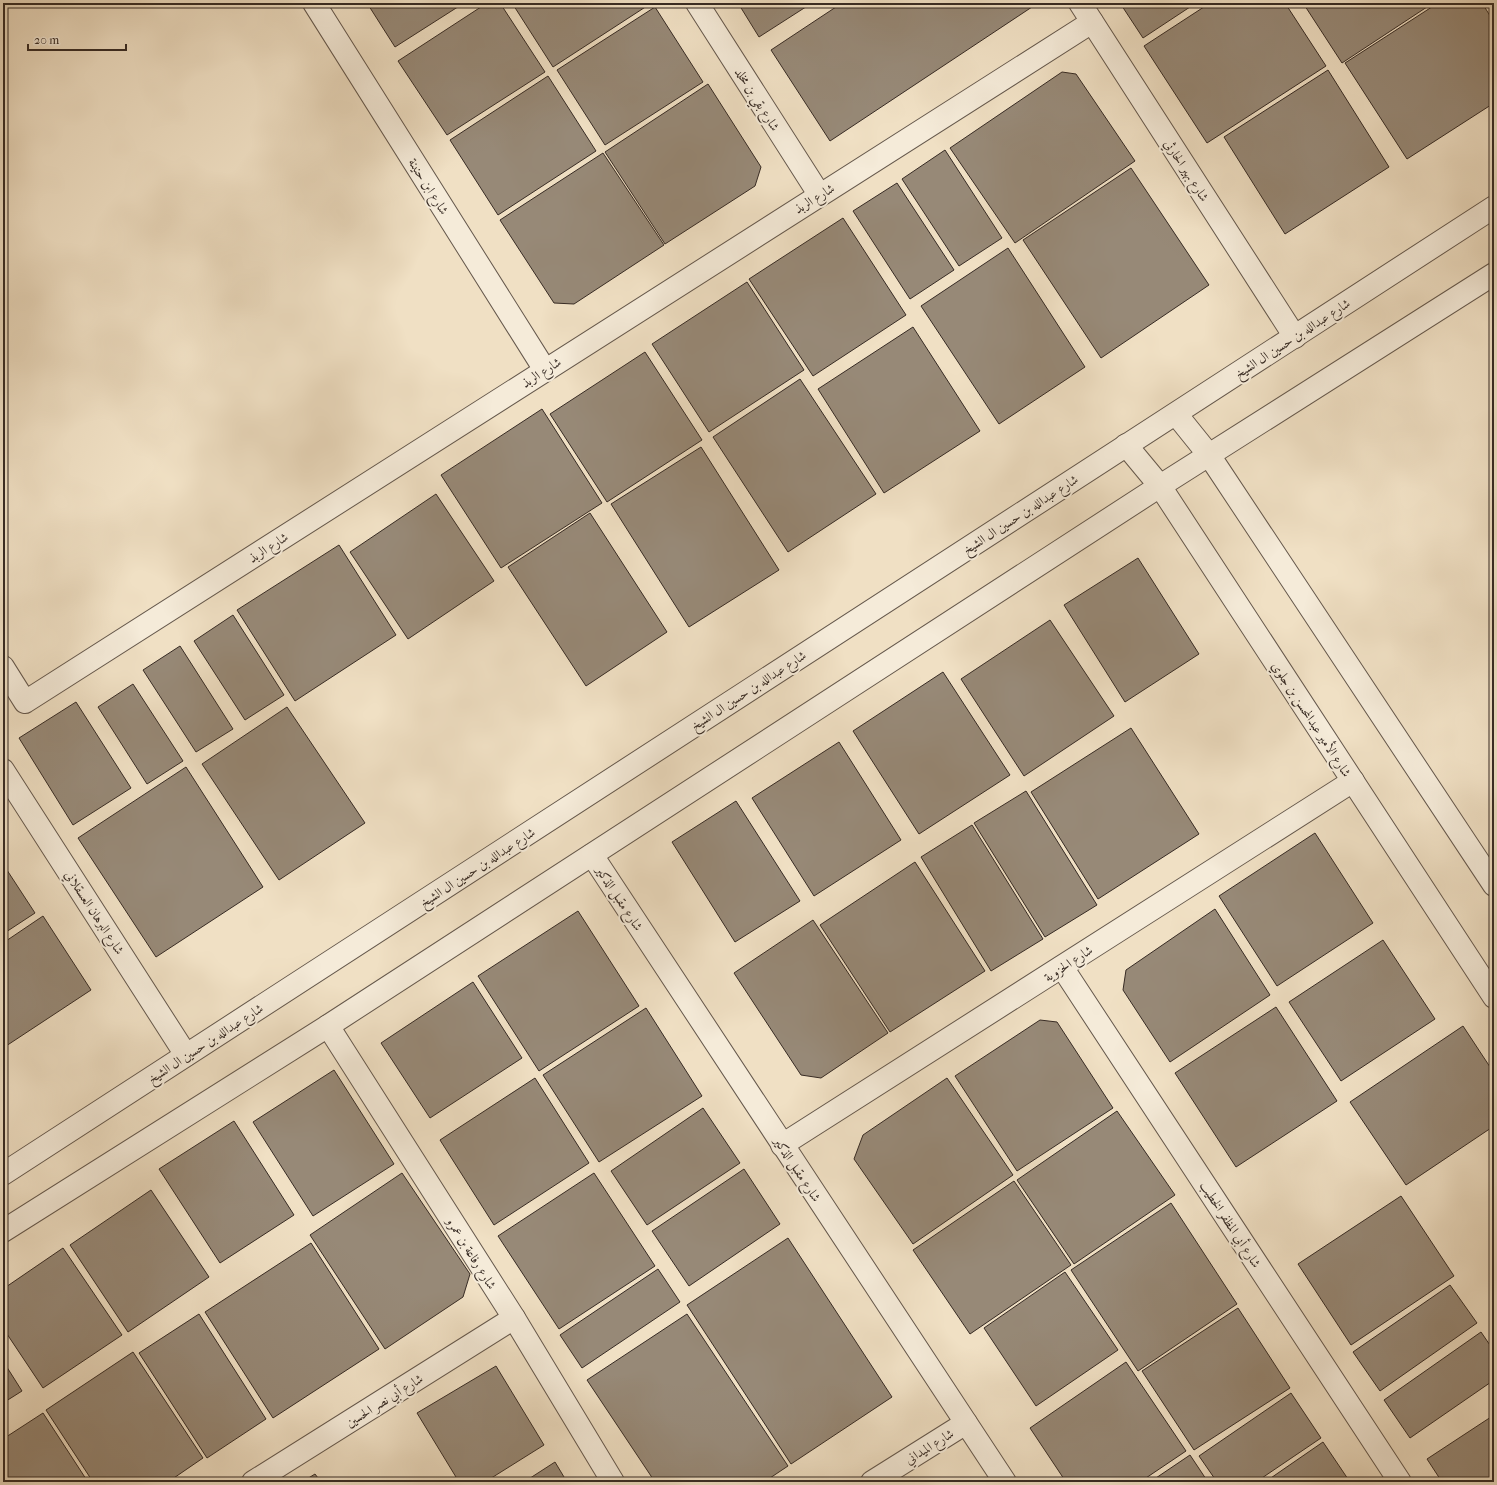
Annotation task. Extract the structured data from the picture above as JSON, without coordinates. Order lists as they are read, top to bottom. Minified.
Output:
{"streets":{"street":["شارع بقي بن مخلد","شارع بهير الحارثي","شارع ابن حنينة","شارع الربذ","شارع عبدالله بن حسين ال الشيخ","شارع الأمير عبدالمحسن بن جلوي","شارع مقبل الذكير","شارع البرهان العسقلاني","شارع الحزوية","شارع أبي المظفر الخطيب","شارع رفاعة بن عمرو","شارع أبي نصر الحسين","شارع الميداني"]},"crossings":[["شارع بقي بن مخلد","شارع الربذ"],["شارع بهير الحارثي","شارع الربذ"],["شارع بهير الحارثي","شارع عبدالله بن حسين ال الشيخ"],["شارع ابن حنينة","شارع الربذ"],["شارع عبدالله بن حسين ال الشيخ","شارع الأمير عبدالمحسن بن جلوي"],["شارع عبدالله بن حسين ال الشيخ","شارع البرهان العسقلاني"],["شارع الأمير عبدالمحسن بن جلوي","شارع الحزوية"],["شارع مقبل الذكير","شارع الحزوية"],["شارع مقبل الذكير","شارع الميداني"],["شارع الحزوية","شارع أبي المظفر الخطيب"],["شارع رفاعة بن عمرو","شارع أبي نصر الحسين"]],"scale_bar":"20 m"}
